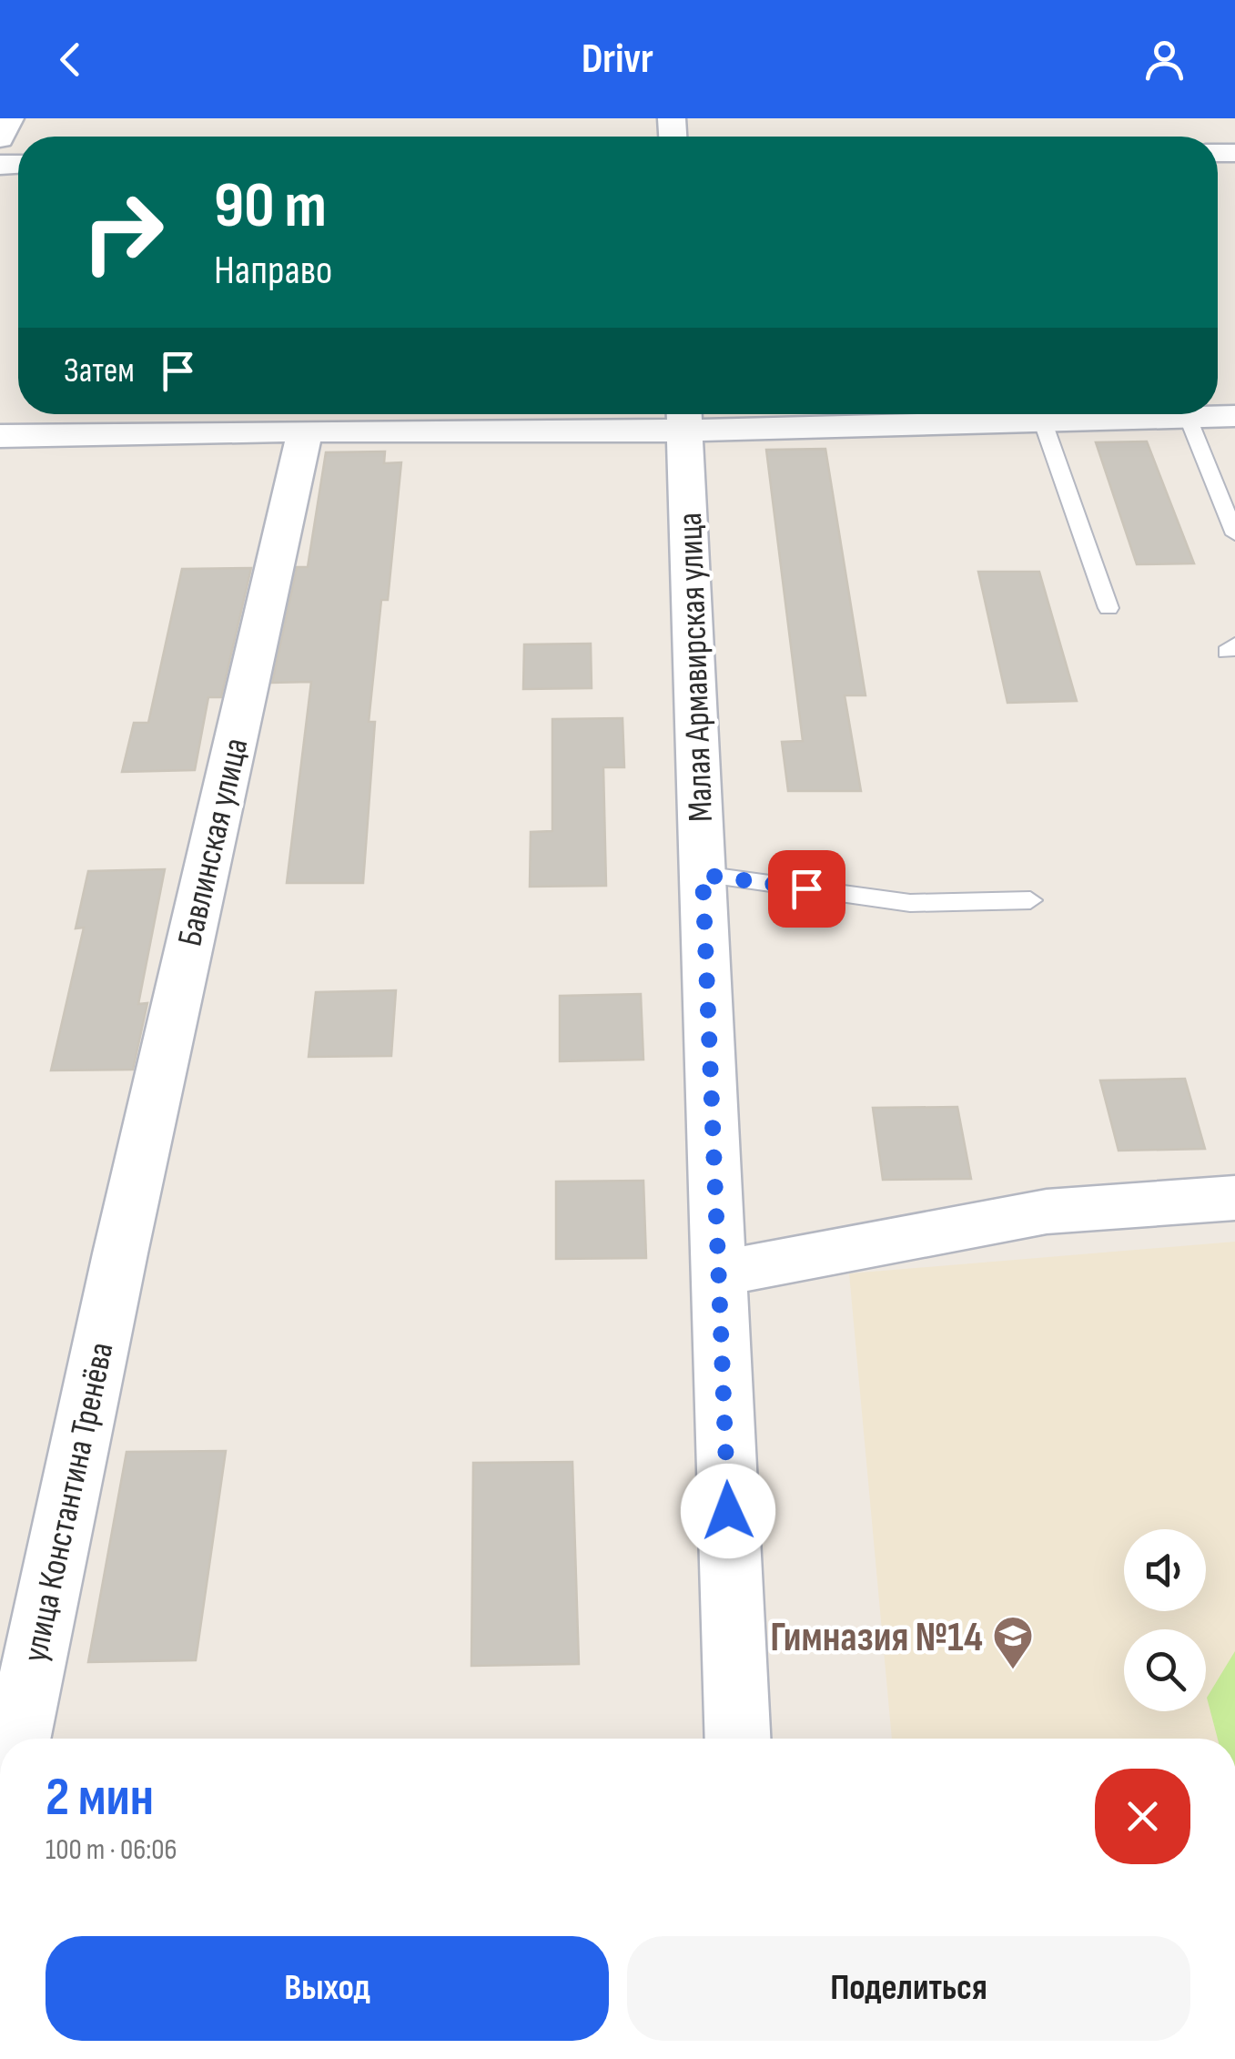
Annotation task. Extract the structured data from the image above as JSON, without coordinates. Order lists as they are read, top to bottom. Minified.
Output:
{"streets":{"street":["Малая Армавирская улица","Бавлинская улица","улица Константина Тренёва"]},"crossings":[["Бавлинская улица","улица Константина Тренёва"]],"places":{"school or university":["Гимназия №14"]},"page":{"header":"Drivr","turn":["90 m","Направо"],"then":"Затем","heading":["2 мин","100 m · 06:06"],"buttons":["Выход","Поделиться"]}}
